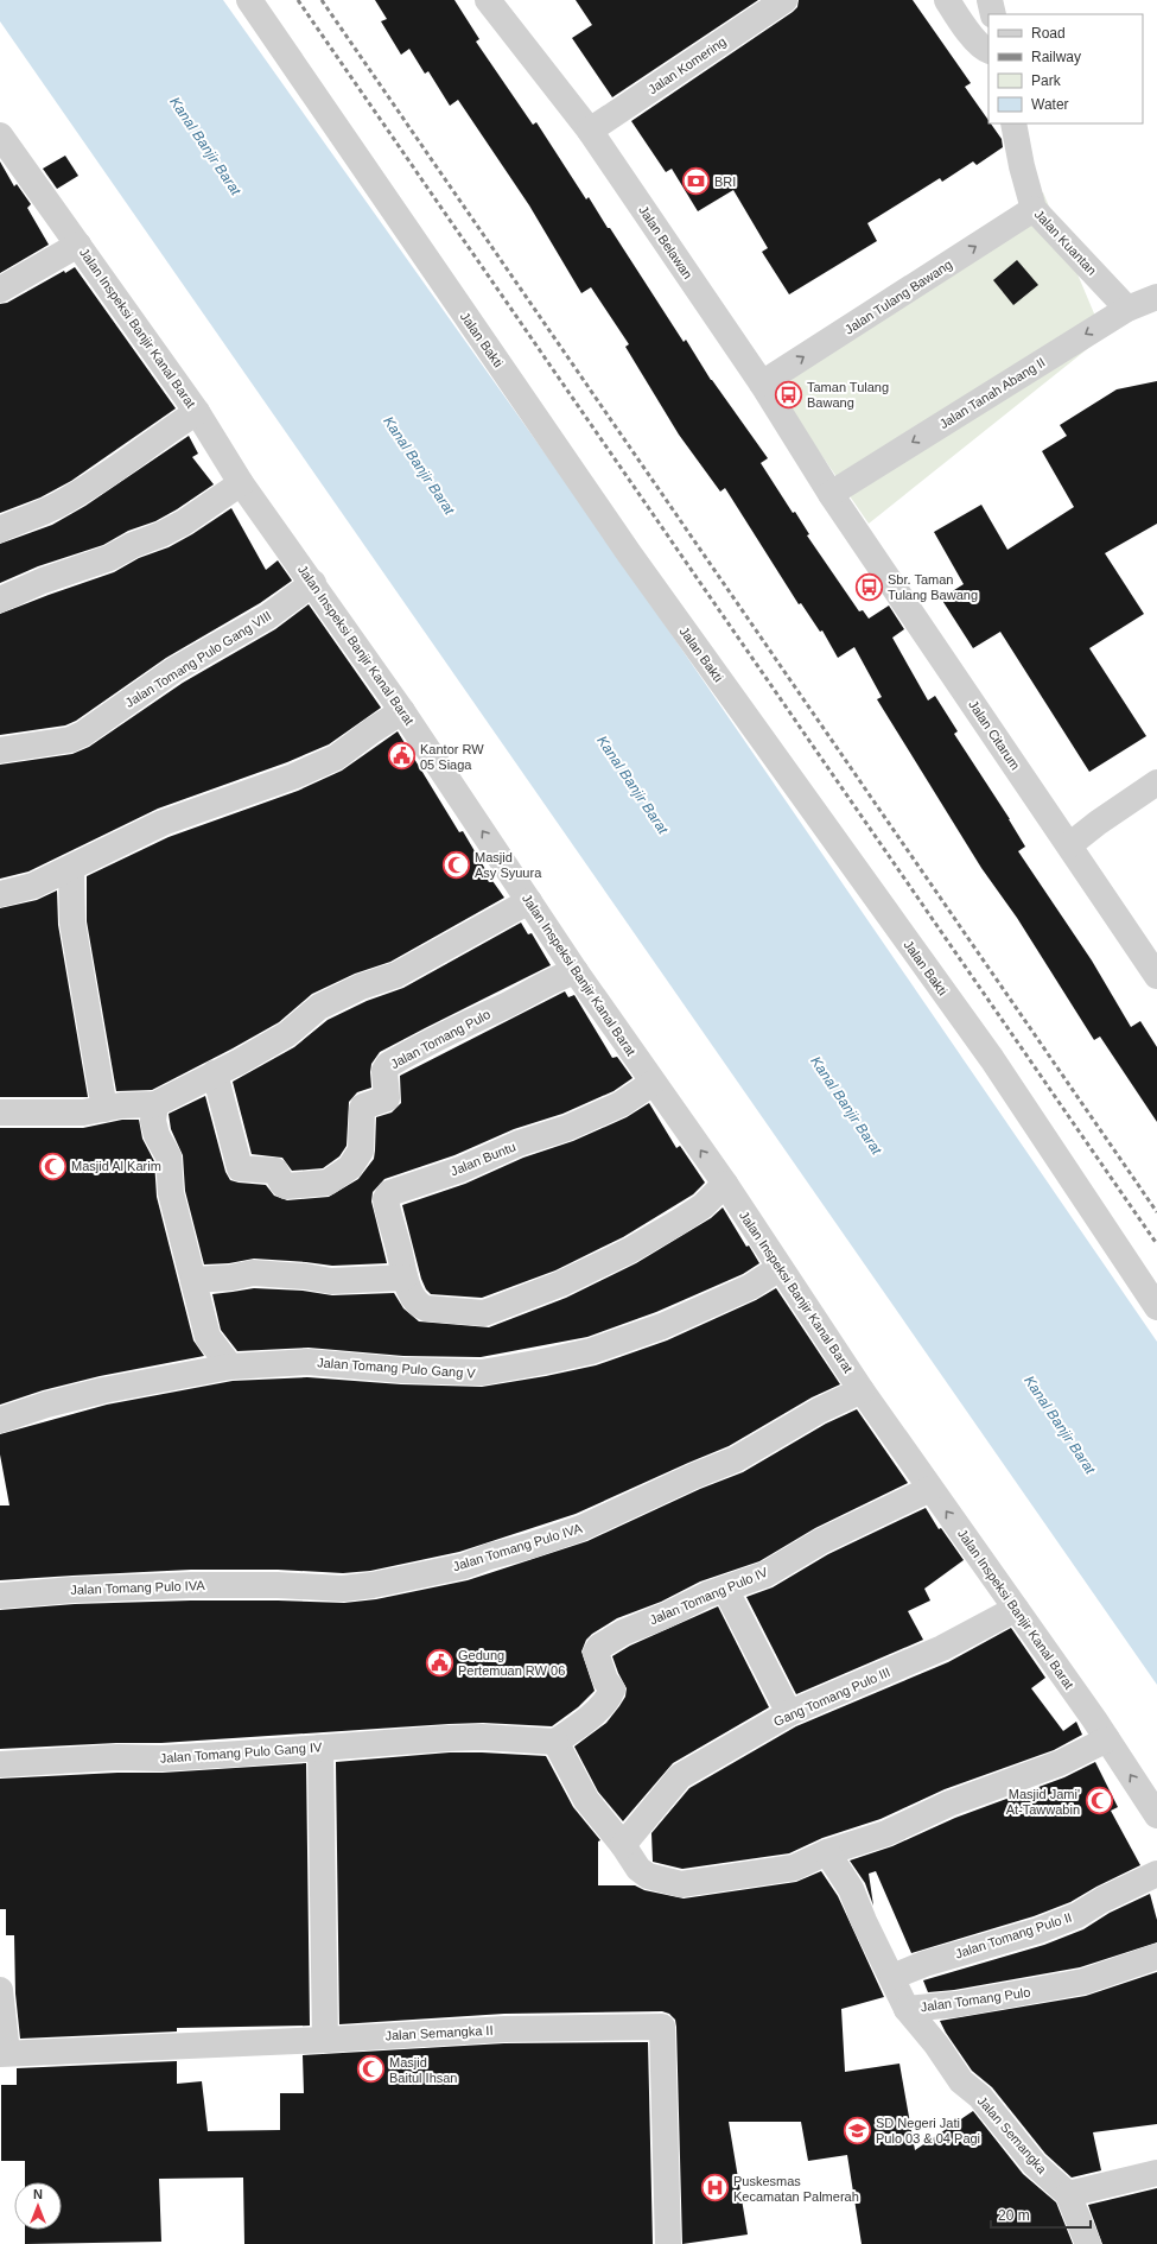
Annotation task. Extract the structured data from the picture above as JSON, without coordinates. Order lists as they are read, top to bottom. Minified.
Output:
{"streets":{"street":["Jalan Komering","Jalan Belawan","Jalan Kuantan","Jalan Tulang Bawang","Jalan Inspeksi Banjir Kanal Barat","Jalan Bakti","Jalan Tanah Abang II","Jalan Tomang Pulo Gang VIII","Jalan Citarum","Jalan Tomang Pulo","Jalan Buntu","Jalan Tomang Pulo Gang V","Jalan Tomang Pulo IVA","Jalan Tomang Pulo IV","Gang Tomang Pulo III","Jalan Tomang Pulo Gang IV","Jalan Tomang Pulo II","Jalan Semangka II","Jalan Semangka"]},"crossings":[["Jalan Komering","Jalan Belawan"],["Jalan Belawan","Jalan Tulang Bawang"],["Jalan Belawan","Jalan Tanah Abang II"],["Jalan Belawan","Jalan Citarum"],["Jalan Kuantan","Jalan Tulang Bawang"],["Jalan Kuantan","Jalan Tanah Abang II"],["Jalan Inspeksi Banjir Kanal Barat","Jalan Tomang Pulo Gang VIII"],["Jalan Inspeksi Banjir Kanal Barat","Jalan Tomang Pulo"],["Jalan Inspeksi Banjir Kanal Barat","Jalan Buntu"],["Jalan Inspeksi Banjir Kanal Barat","Jalan Tomang Pulo Gang V"],["Jalan Inspeksi Banjir Kanal Barat","Jalan Tomang Pulo IVA"],["Jalan Inspeksi Banjir Kanal Barat","Jalan Tomang Pulo IV"],["Jalan Inspeksi Banjir Kanal Barat","Gang Tomang Pulo III"],["Jalan Tanah Abang II","Jalan Citarum"],["Jalan Tomang Pulo","Jalan Tomang Pulo II"],["Jalan Tomang Pulo","Jalan Semangka"],["Jalan Tomang Pulo IV","Jalan Tomang Pulo Gang IV"]],"one_way":["Jalan Tulang Bawang","Jalan Tanah Abang II"],"water":["Kanal Banjir Barat"],"places":{"bank":["BRI"],"bus stop":["Taman Tulang Bawang","Sbr. Taman Tulang Bawang"],"public building":["Kantor RW 05 Siaga","Gedung Pertemuan RW 06"],"mosque":["Masjid Asy Syuura","Masjid Al Karim","Masjid Jami' At-Tawwabin","Masjid Baitul Ihsan"],"school or university":["SD Negeri Jati Pulo 03 & 04 Pagi"],"hospital":["Puskesmas Kecamatan Palmerah"]},"legend":["Road","Railway","Park","Water"],"scale_bar":"20 m","north":"top"}
